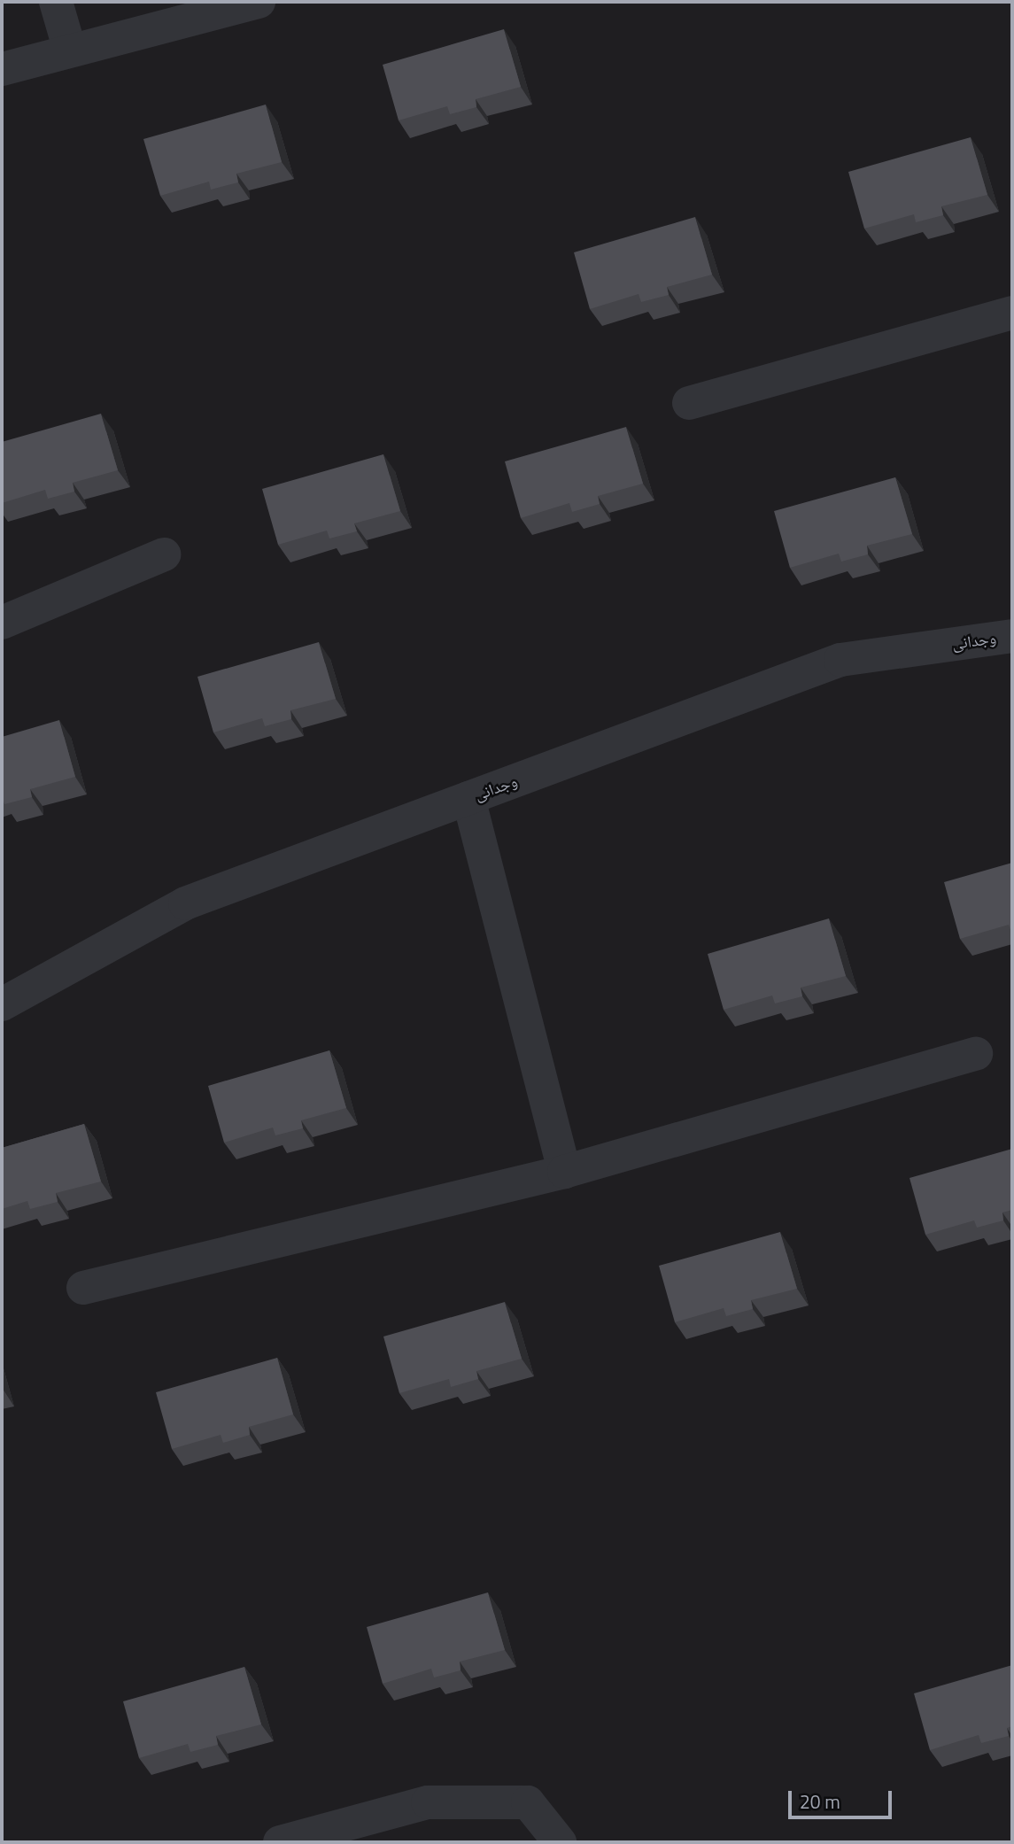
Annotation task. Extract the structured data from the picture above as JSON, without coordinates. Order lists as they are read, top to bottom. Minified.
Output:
{"streets":{"street":["وجدانی"]},"scale_bar":"20 m"}
